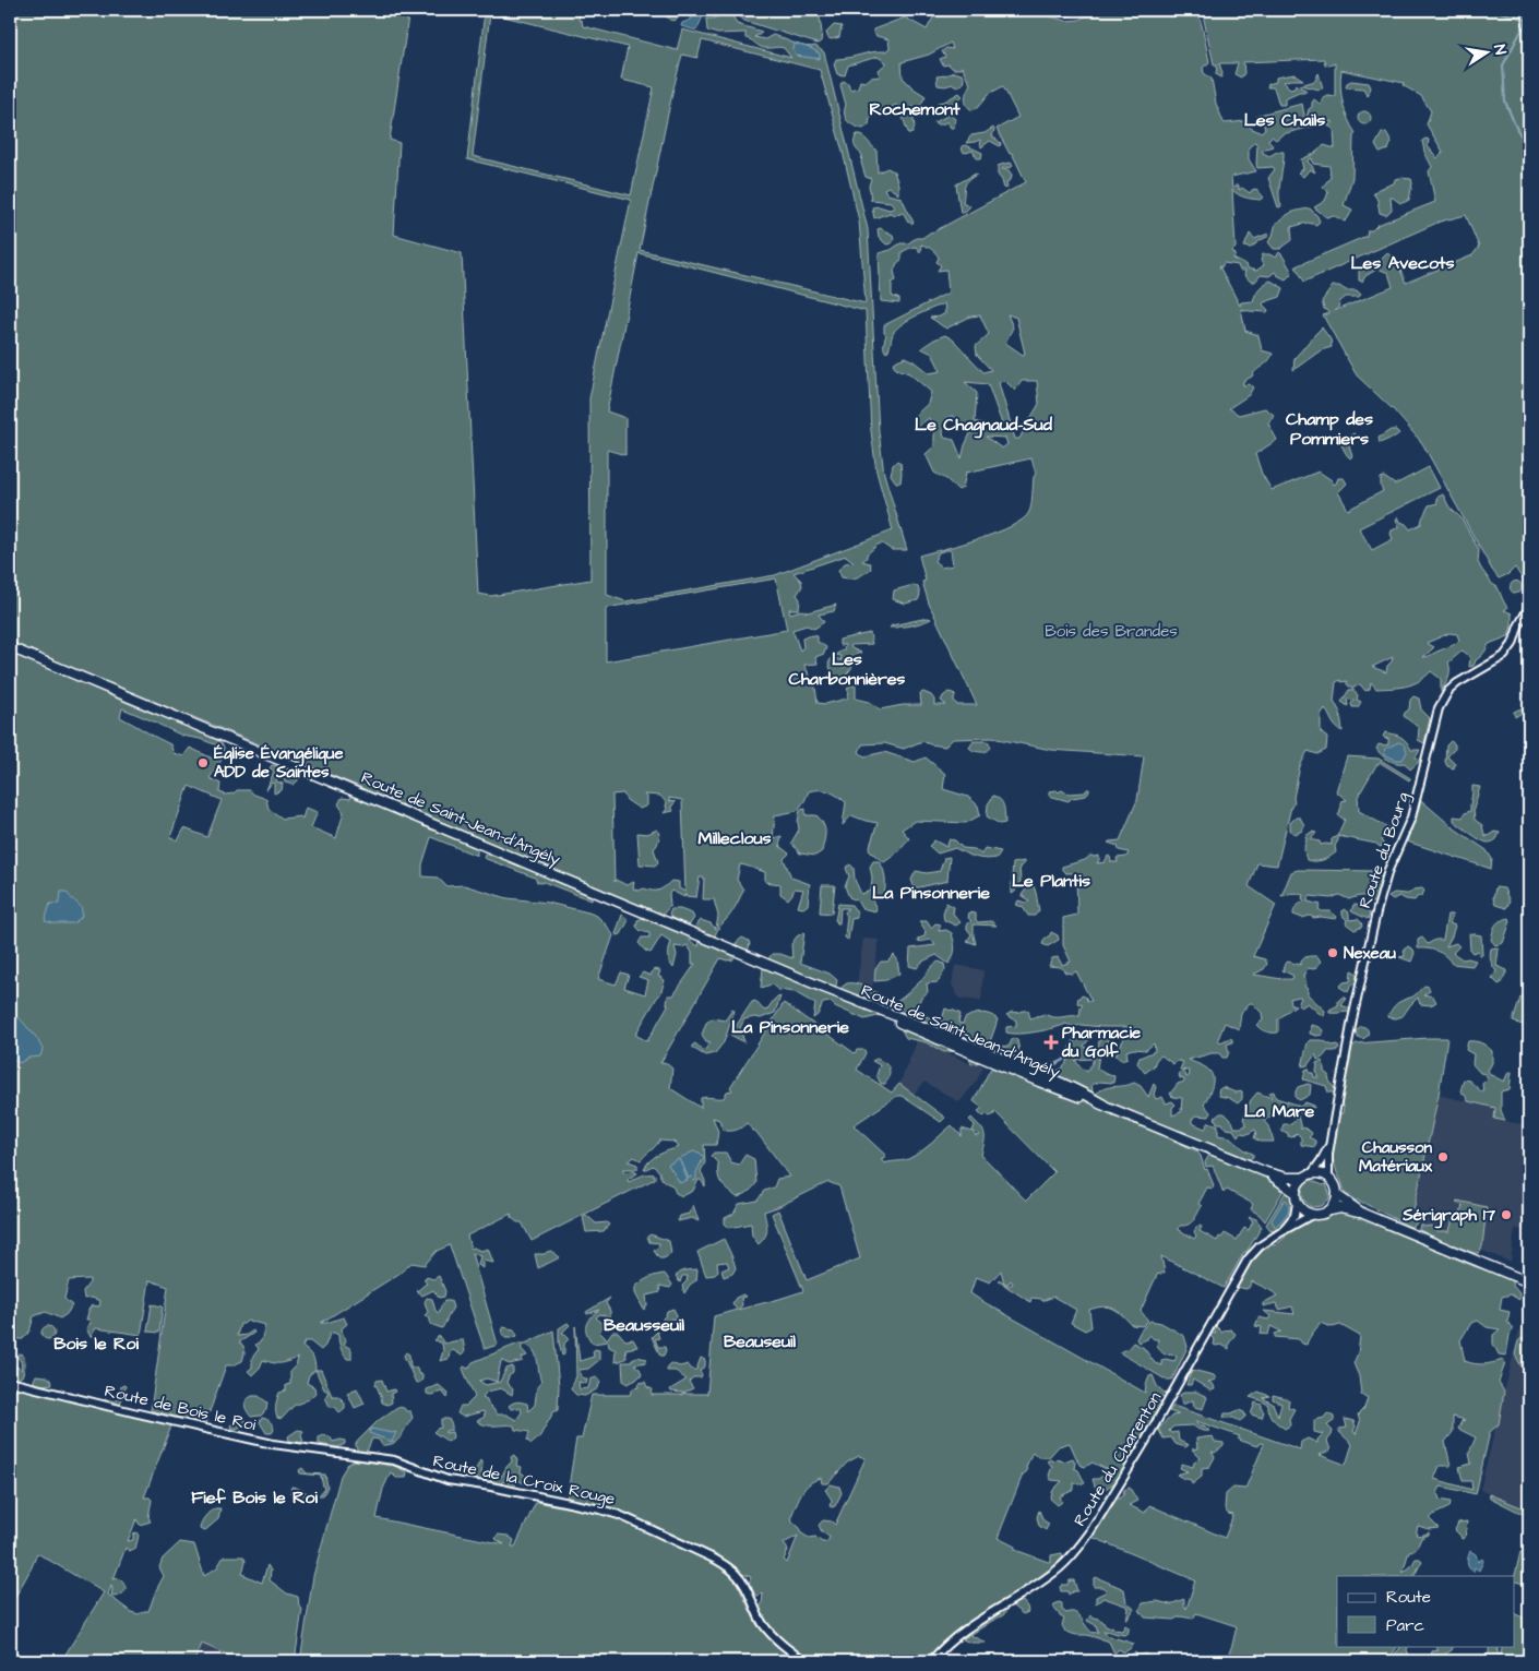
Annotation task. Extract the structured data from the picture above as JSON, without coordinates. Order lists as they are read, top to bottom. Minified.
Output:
{"streets":{"main road":["Route de Saint-Jean-d'Angély"],"street":["Route du Bourg","Route de Bois le Roi","Route du Charenton","Route de la Croix Rouge"]},"crossings":[["Route de Saint-Jean-d'Angély","Route du Bourg"],["Route de Saint-Jean-d'Angély","Route du Charenton"],["Route du Bourg","Route du Charenton"],["Route de Bois le Roi","Route de la Croix Rouge"]],"districts":["Rochemont","Les Chails","Les Avecots","Champ des Pommiers","Le Chagnaud-Sud","Les Charbonnières","Milleclous","Le Plantis","La Pinsonnerie","La Pinsonnerie","La Mare","Beausseuil","Beauseuil","Bois le Roi","Fief Bois le Roi"],"parks":["Bois des Brandes"],"places":{"other":["Église Évangélique ADD de Saintes","Nexeau","Chausson Matériaux","Sérigraph 17"],"health":["Pharmacie du Golf"]},"legend":["Route","Parc"],"north":"right"}
